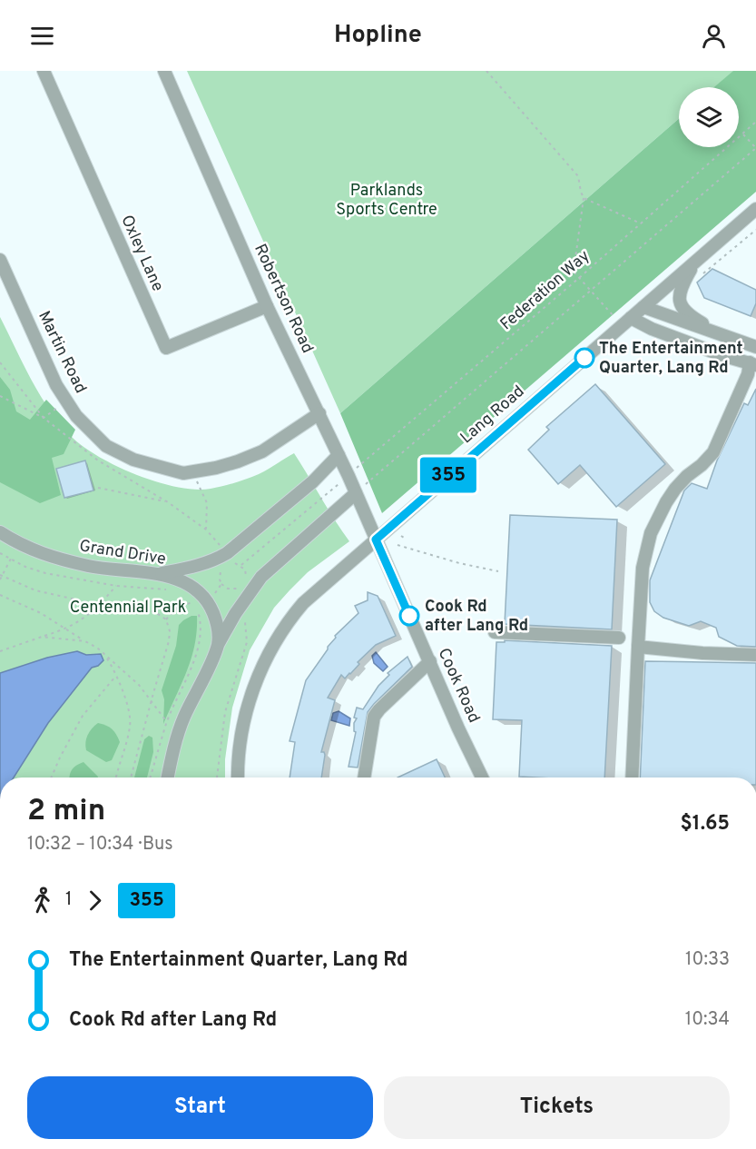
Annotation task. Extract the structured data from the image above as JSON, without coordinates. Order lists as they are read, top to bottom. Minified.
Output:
{"streets":{"street":["Oxley Lane","Robertson Road","Martin Road","Lang Road","Grand Drive","Cook Road"],"path":["Federation Way"]},"crossings":[["Oxley Lane","Robertson Road"],["Federation Way","Robertson Road"],["Robertson Road","Martin Road"],["Robertson Road","Lang Road"],["Robertson Road","Cook Road"],["Lang Road","Cook Road"]],"parks":["Parklands Sports Centre","Centennial Park"],"places":["The Entertainment Quarter, Lang Rd","Cook Rd after Lang Rd"],"lines":["bus line 355"],"page":{"header":"Hopline","on_map":"355","heading":["2 min","10:32 – 10:34 · Bus","$1.65"],"legs":["1","355"],"list":[{"name":"The Entertainment Quarter, Lang Rd","value":"10:33"},{"name":"Cook Rd after Lang Rd","value":"10:34"}],"buttons":["Start","Tickets"]}}
